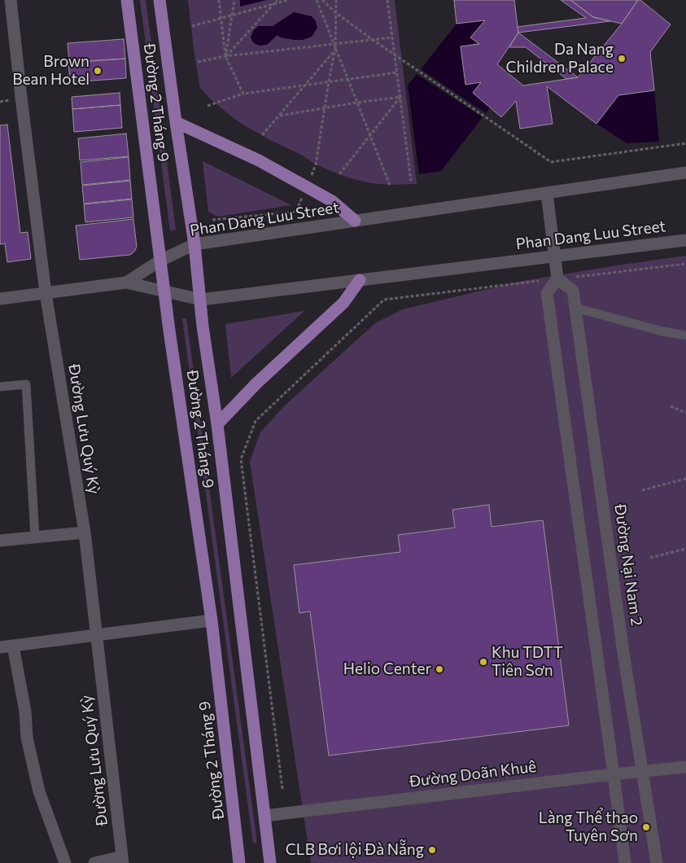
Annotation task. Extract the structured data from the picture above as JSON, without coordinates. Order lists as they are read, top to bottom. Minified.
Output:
{"streets":{"main road":["Đường 2 Tháng 9"],"street":["Phan Dang Luu Street","Đường Lưu Quý Kỳ","Đường Nại Nam 2","Đường Doãn Khuê"]},"crossings":[["Đường 2 Tháng 9","Phan Dang Luu Street"],["Đường 2 Tháng 9","Đường Doãn Khuê"],["Đường Nại Nam 2","Đường Doãn Khuê"]],"places":["Da Nang Children Palace","Brown Bean Hotel","Khu TDTT Tiên Sơn","Helio Center","Làng Thể thao Tuyên Sơn","CLB Bơi lội Đà Nẵng"]}
